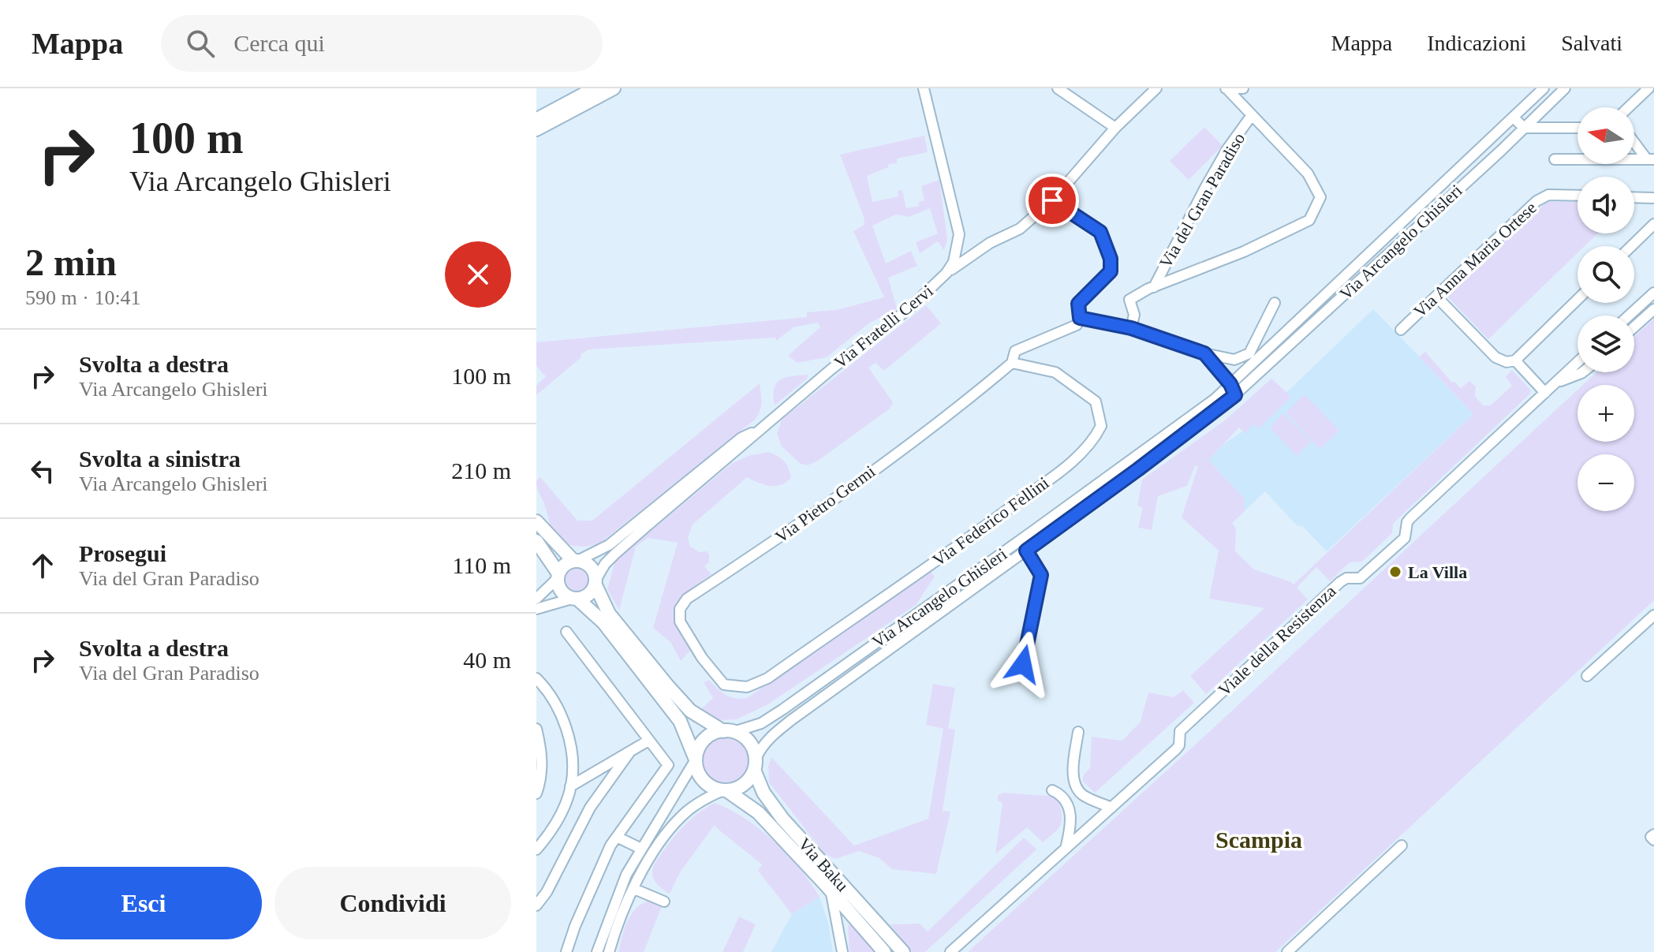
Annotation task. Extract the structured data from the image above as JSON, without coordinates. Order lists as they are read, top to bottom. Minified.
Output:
{"streets":{"main road":["Via Baku"],"street":["Via del Gran Paradiso","Via Arcangelo Ghisleri","Via Anna Maria Ortese","Via Fratelli Cervi","Via Pietro Germi","Via Federico Fellini","Viale della Resistenza"]},"crossings":[["Via Arcangelo Ghisleri","Via Baku"],["Via Pietro Germi","Via Federico Fellini"]],"districts":["Scampia"],"places":["La Villa"],"north":"left","page":{"header":"Mappa","search":"Cerca qui","nav":["Mappa","Indicazioni","Salvati"],"turn":["100 m","Via Arcangelo Ghisleri"],"map_buttons":["+","−"],"heading":["2 min","590 m · 10:41"],"list":[{"name":"Svolta a destra","note":"Via Arcangelo Ghisleri","value":"100 m"},{"name":"Svolta a sinistra","note":"Via Arcangelo Ghisleri","value":"210 m"},{"name":"Prosegui","note":"Via del Gran Paradiso","value":"110 m"},{"name":"Svolta a destra","note":"Via del Gran Paradiso","value":"40 m"}],"buttons":["Esci","Condividi"]}}
